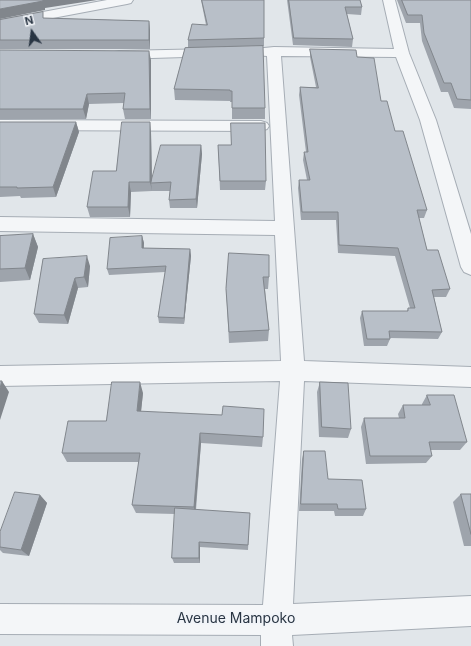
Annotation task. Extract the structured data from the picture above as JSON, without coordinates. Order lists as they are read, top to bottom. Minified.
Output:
{"streets":{"street":["Avenue Mampoko"]},"north":"top"}
